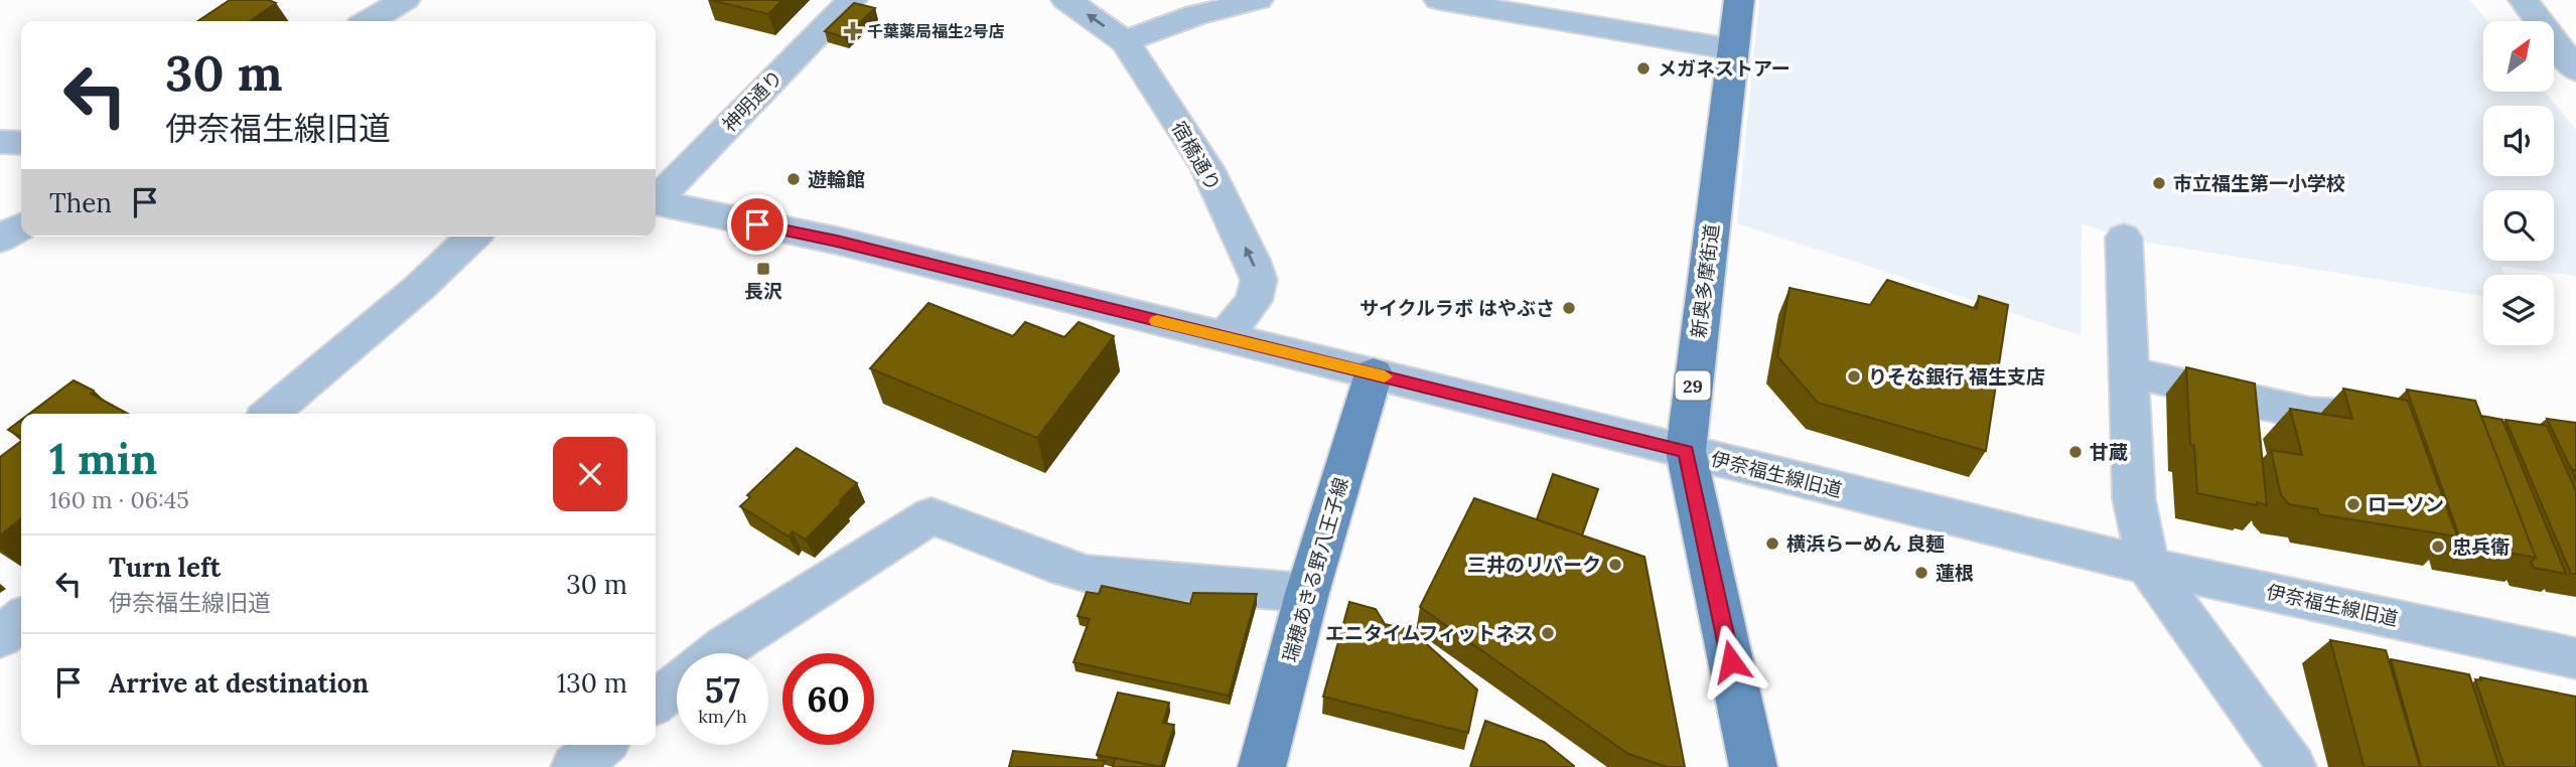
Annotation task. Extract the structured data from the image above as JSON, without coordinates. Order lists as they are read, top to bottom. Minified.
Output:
{"streets":{"main road":["新奥多摩街道","29","瑞穂あきる野八王子線"],"street":["神明通り","宿橋通り","伊奈福生線旧道"]},"crossings":[["宿橋通り","伊奈福生線旧道"],["新奥多摩街道","伊奈福生線旧道"],["伊奈福生線旧道","瑞穂あきる野八王子線"]],"one_way":["宿橋通り"],"places":{"health":["千葉薬局福生2号店"],"other":["メガネストアー","遊輪館","市立福生第一小学校","サイクルラボ はやぶさ","りそな銀行 福生支店","甘蔵","ローソン","横浜らーめん 良麺","忠兵衛","三井のリパーク","蓮根","エニタイムフィットネス"],"transit":["長沢"]},"north":"top right","page":{"turn":["30 m","伊奈福生線旧道"],"then":"Then","heading":["1 min","160 m · 06:45"],"list":[{"name":"Turn left","note":"伊奈福生線旧道","value":"30 m"},{"name":"Arrive at destination","value":"130 m"}],"speed":"57 km/h","limit":"60"}}
